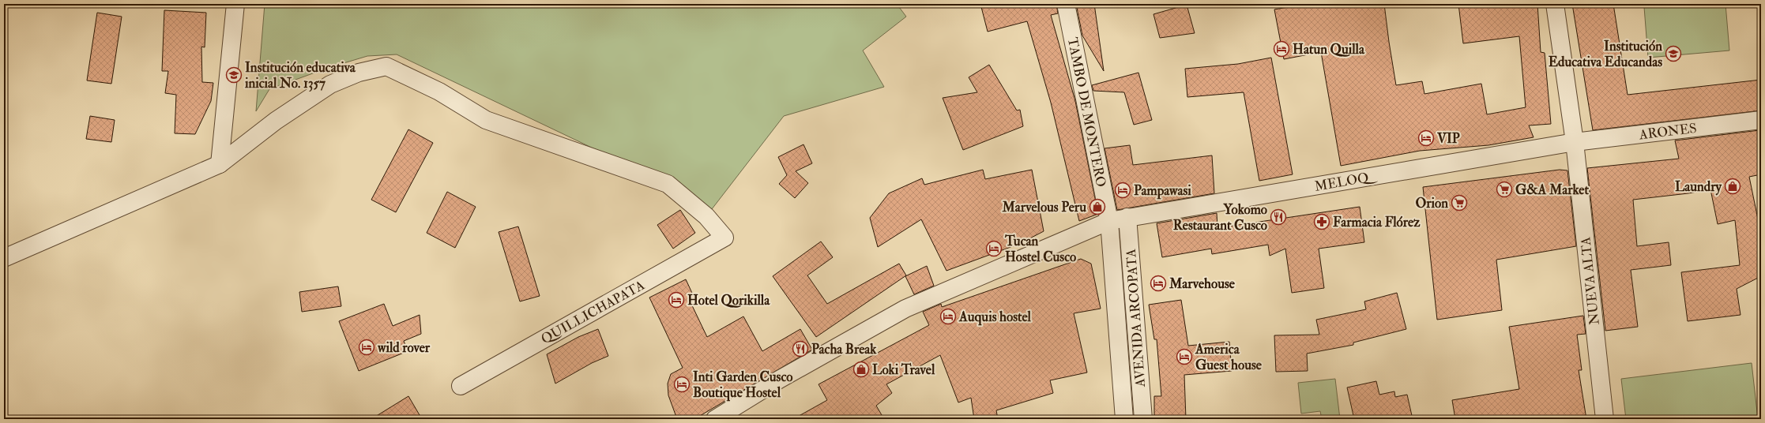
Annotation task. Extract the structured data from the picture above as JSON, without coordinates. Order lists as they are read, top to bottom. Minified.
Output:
{"streets":{"street":["TAMBO DE MONTERO","ARONES","MELOQ","NUEVA ALTA","QUILLICHAPATA","AVENIDA ARCOPATA"]},"crossings":[["TAMBO DE MONTERO","MELOQ"],["TAMBO DE MONTERO","AVENIDA ARCOPATA"],["ARONES","MELOQ"],["ARONES","NUEVA ALTA"],["MELOQ","NUEVA ALTA"],["MELOQ","AVENIDA ARCOPATA"]],"places":{"hotel":["Hatun Quilla","VIP","Pampawasi","Tucan Hostel Cusco","Marvehouse","Hotel Qorikilla","Auquis hostel","wild rover","America Guest house","Inti Garden Cusco Boutique Hostel"],"school or university":["Institución Educativa Educandas","Institución educativa inicial No. 1357"],"shop":["Laundry","Marvelous Peru","Loki Travel"],"supermarket":["G&A Market","Orion"],"restaurant":["Yokomo Restaurant Cusco","Pacha Break"],"pharmacy":["Farmacia Flórez"]}}
